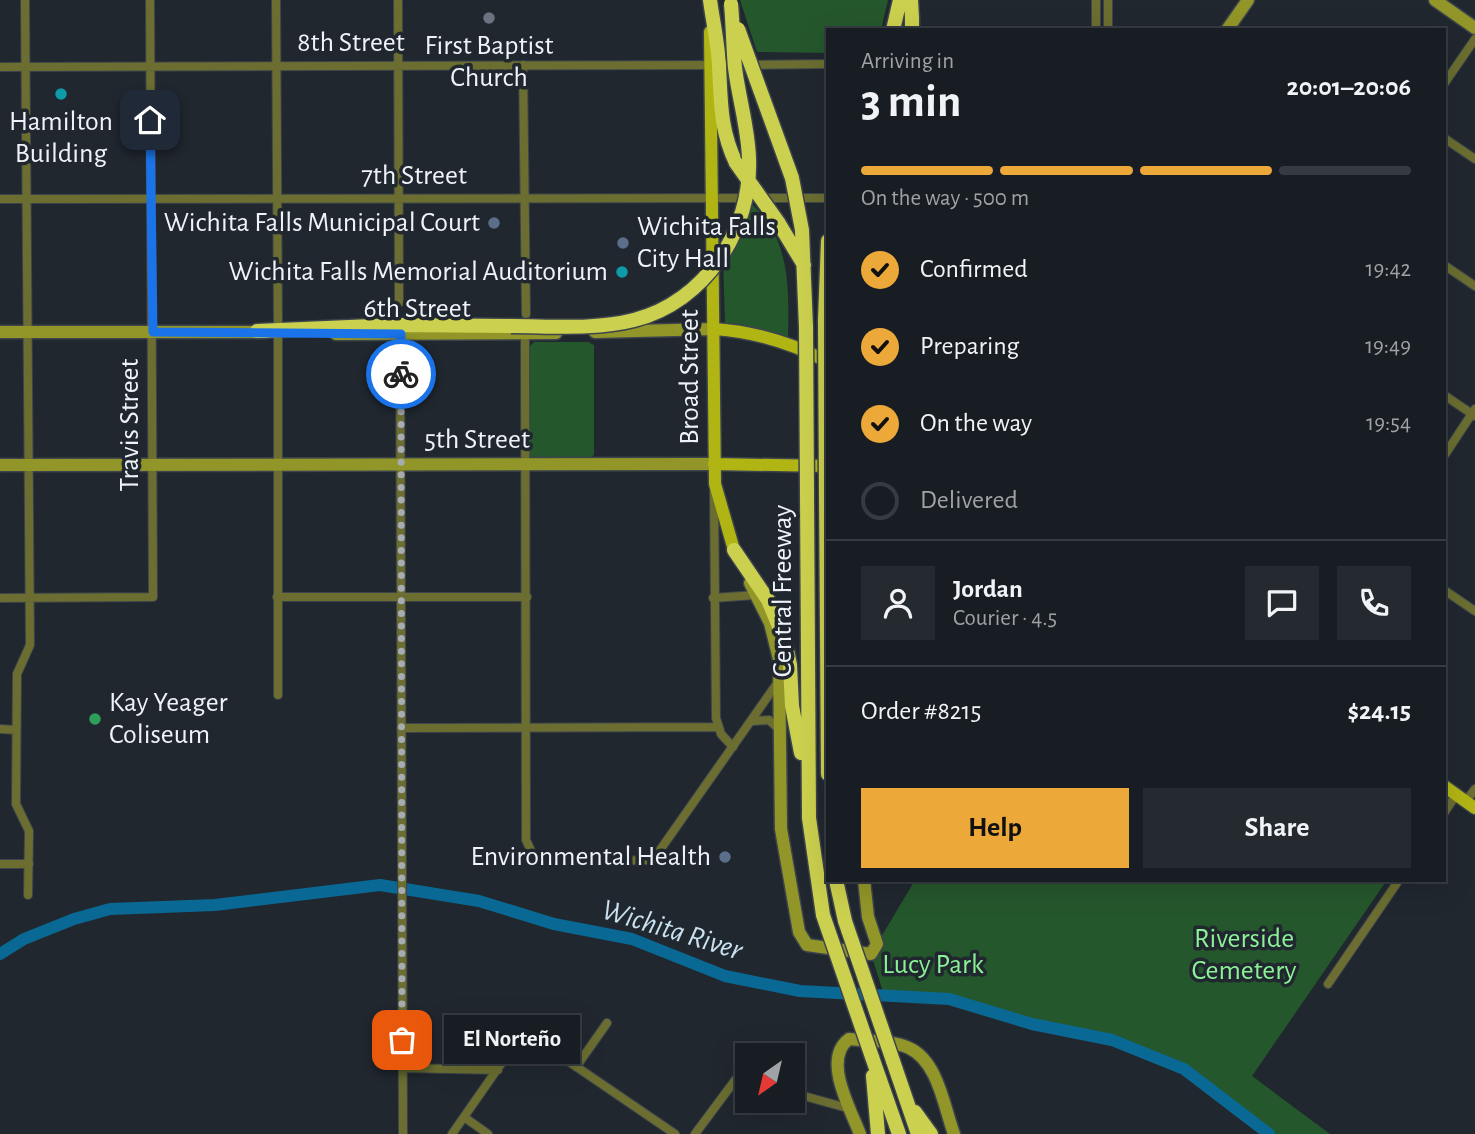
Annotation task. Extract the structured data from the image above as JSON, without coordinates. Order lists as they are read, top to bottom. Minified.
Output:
{"streets":{"highway":["Central Freeway"],"main road":["6th Street","Broad Street","5th Street"],"street":["8th Street","7th Street","Travis Street"]},"crossings":[["8th Street","Broad Street"],["8th Street","Travis Street"],["7th Street","Broad Street"],["7th Street","Travis Street"],["6th Street","Broad Street"],["Broad Street","5th Street"],["Travis Street","5th Street"]],"water":["Wichita River"],"parks":["Riverside Cemetery","Lucy Park"],"places":["First Baptist Church","Hamilton Building","Wichita Falls Municipal Court","Wichita Falls City Hall","Wichita Falls Memorial Auditorium","Kay Yeager Coliseum","Environmental Health","El Norteño"],"north":"bottom left","page":{"heading":["3 min","Arriving in","20:01–20:06"],"panel":["Jordan","Courier · 4.5","Order #8215","$24.15"],"bar":"On the way · 500 m","list":[["Confirmed","19:42"],["Preparing","19:49"],["On the way","19:54"],"Delivered"],"buttons":["Help","Share"],"bubble":"El Norteño"}}
